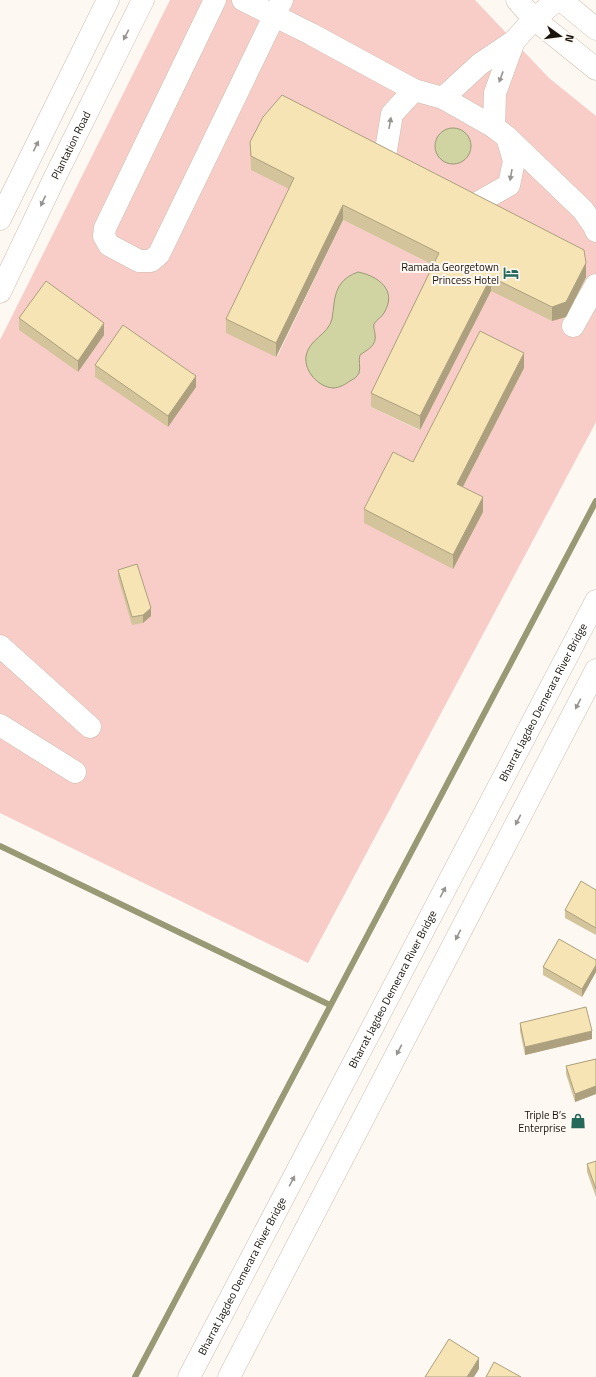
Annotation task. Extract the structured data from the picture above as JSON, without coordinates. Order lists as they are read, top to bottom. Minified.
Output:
{"streets":{"main road":["Plantation Road","Bharrat Jagdeo Demerara River Bridge"]},"places":{"hotel":["Ramada Georgetown Princess Hotel"],"shop":["Triple B’s Enterprise"]},"north":"right"}
